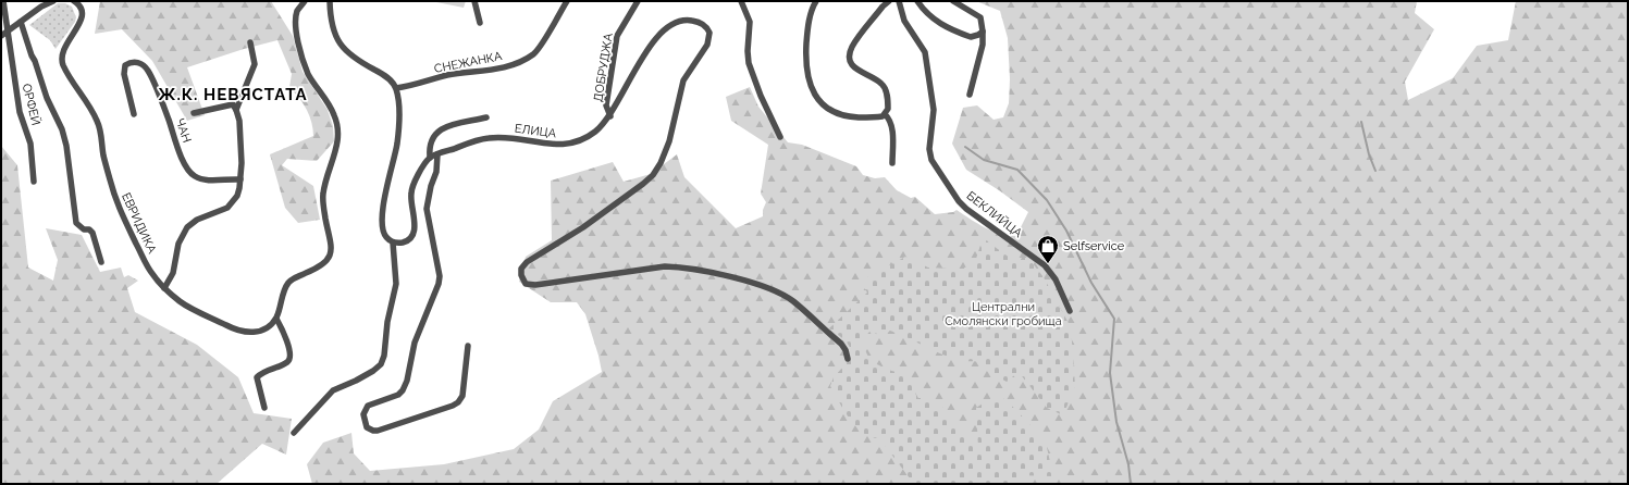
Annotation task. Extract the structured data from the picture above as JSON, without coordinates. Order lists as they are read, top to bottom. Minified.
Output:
{"streets":{"street":["СНЕЖАНКА","ДОБРУДЖА","ОРФЕЙ","ЧАН","ЕЛИЦА","БЕКЛИЙЦА","ЕВРИДИКА"]},"crossings":[["ДОБРУДЖА","ЕЛИЦА"]],"districts":["Ж.К. НЕВЯСТАТА"],"parks":["Централни Смолянски гробища"],"places":{"shop":["Selfservice"]}}
